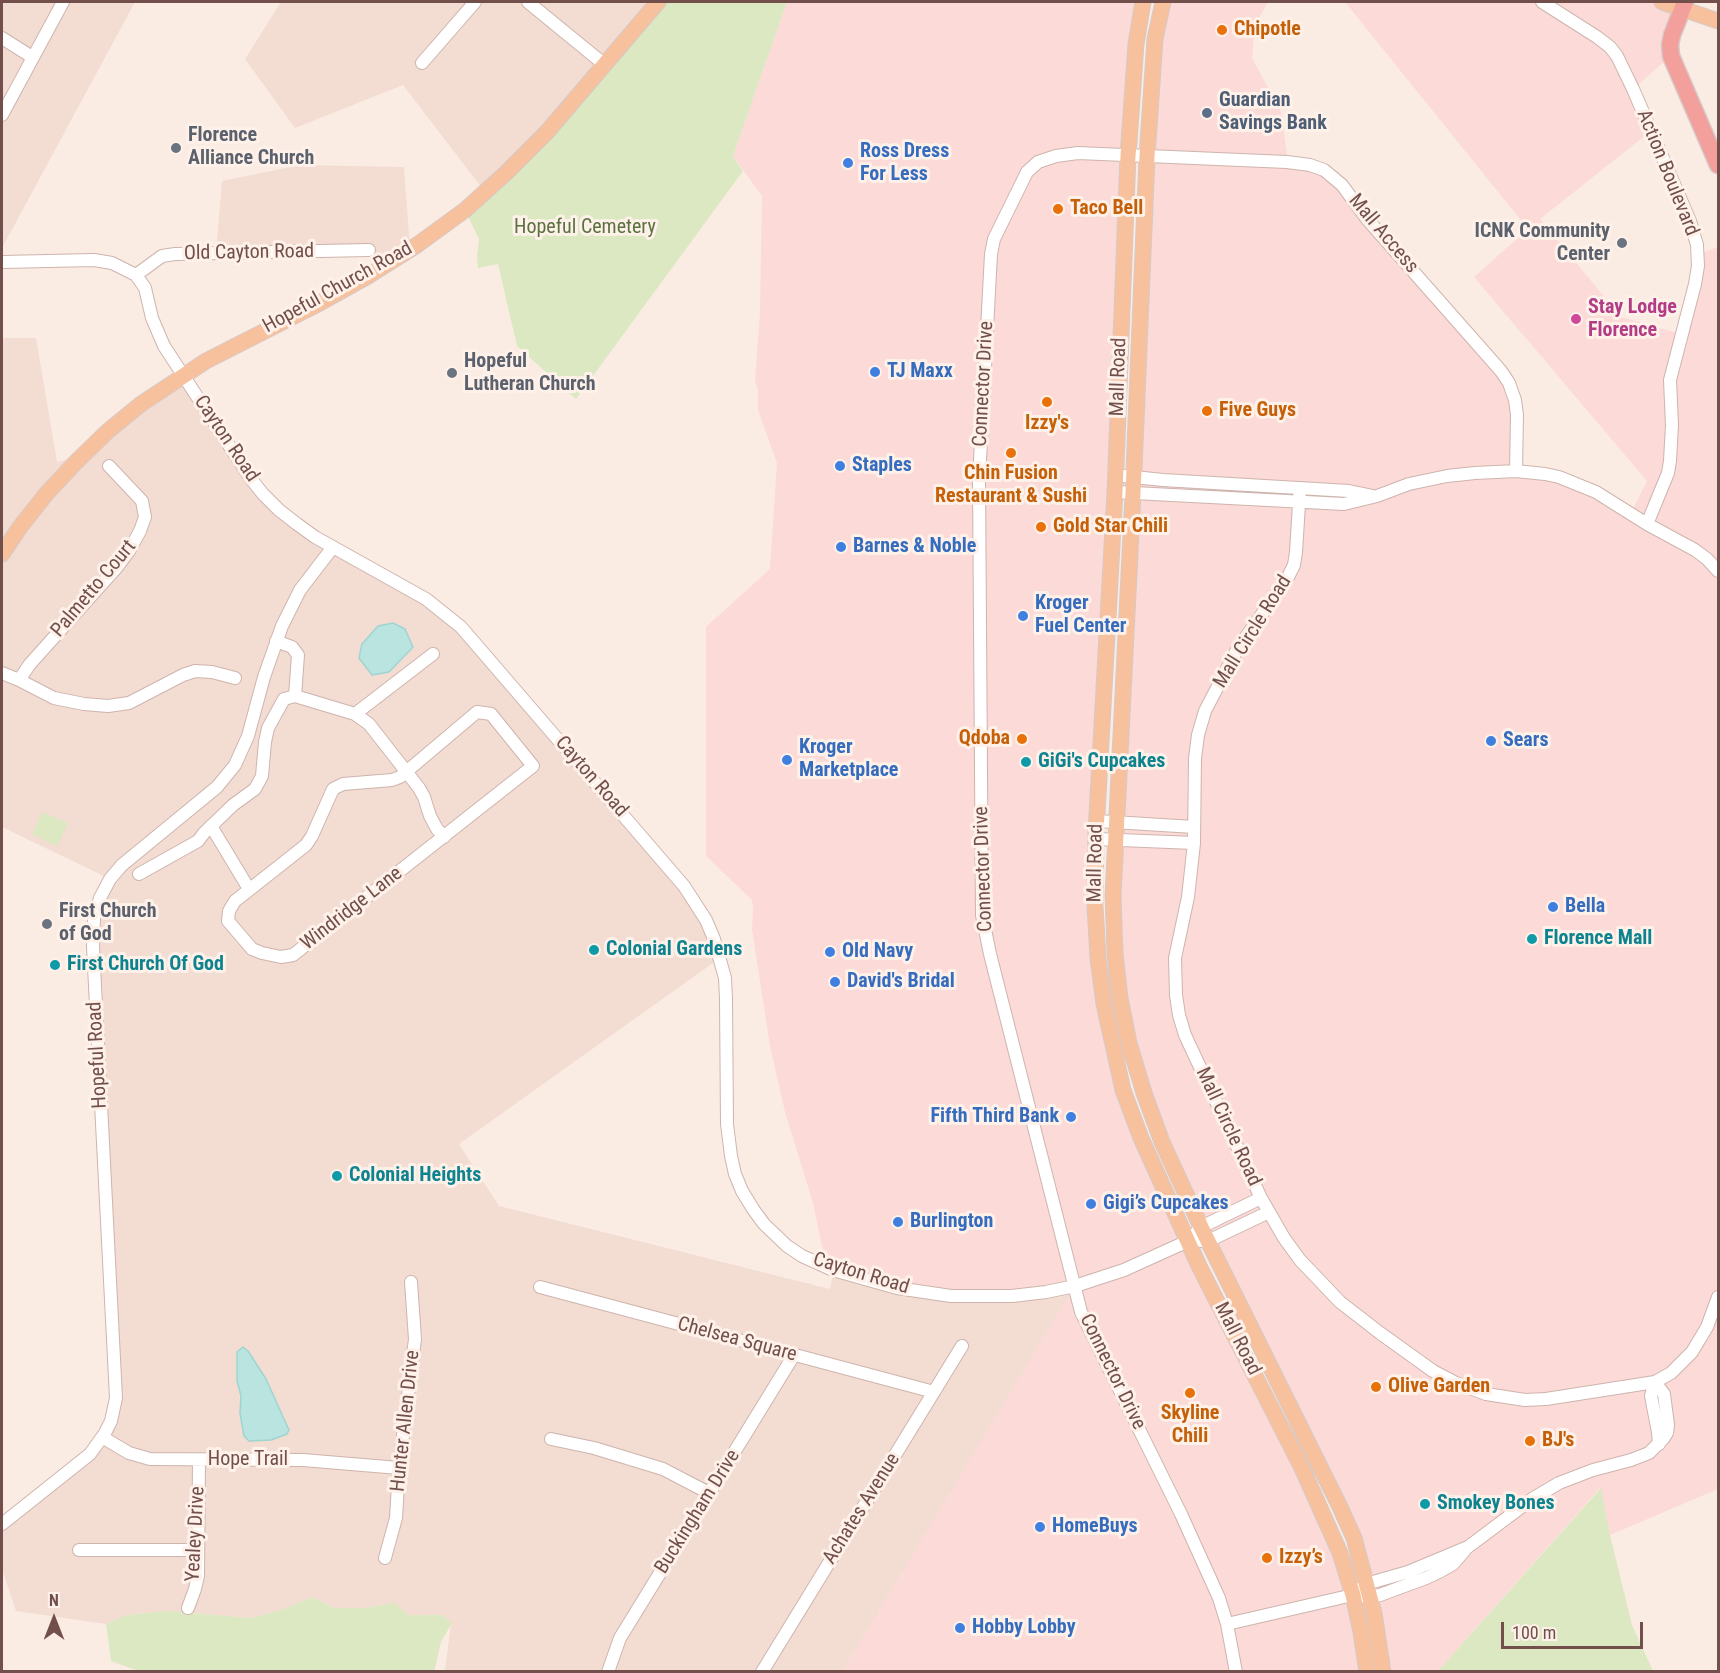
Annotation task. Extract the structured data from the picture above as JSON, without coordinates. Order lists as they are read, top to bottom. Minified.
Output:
{"streets":{"main road":["Hopeful Church Road","Mall Road"],"street":["Action Boulevard","Mall Access","Old Cayton Road","Connector Drive","Cayton Road","Palmetto Court","Mall Circle Road","Windridge Lane","Hopeful Road","Chelsea Square","Hunter Allen Drive","Hope Trail","Achates Avenue","Buckingham Drive","Yealey Drive"]},"crossings":[["Mall Access","Mall Road"],["Mall Access","Connector Drive"],["Old Cayton Road","Cayton Road"],["Hopeful Church Road","Cayton Road"],["Mall Road","Connector Drive"],["Mall Road","Cayton Road"],["Connector Drive","Cayton Road"],["Cayton Road","Hopeful Road"],["Hopeful Road","Hope Trail"],["Chelsea Square","Achates Avenue"],["Chelsea Square","Buckingham Drive"],["Hunter Allen Drive","Hope Trail"],["Hope Trail","Yealey Drive"]],"parks":["Hopeful Cemetery"],"places":["Chipotle","Guardian Savings Bank","Florence Alliance Church","Ross Dress For Less","Taco Bell","ICNK Community Center","Stay Lodge Florence","TJ Maxx","Hopeful Lutheran Church","Izzy's","Five Guys","Chin Fusion Restaurant & Sushi","Staples","Gold Star Chili","Barnes & Noble","Kroger Fuel Center","Qdoba","Sears","Kroger Marketplace","GiGi's Cupcakes","Bella","First Church of God","Florence Mall","Colonial Gardens","Old Navy","First Church Of God","David's Bridal","Fifth Third Bank","Colonial Heights","Gigi’s Cupcakes","Burlington","Olive Garden","Skyline Chili","BJ's","Smokey Bones","HomeBuys","Izzy’s","Hobby Lobby"],"scale_bar":"100 m","north":"top"}
